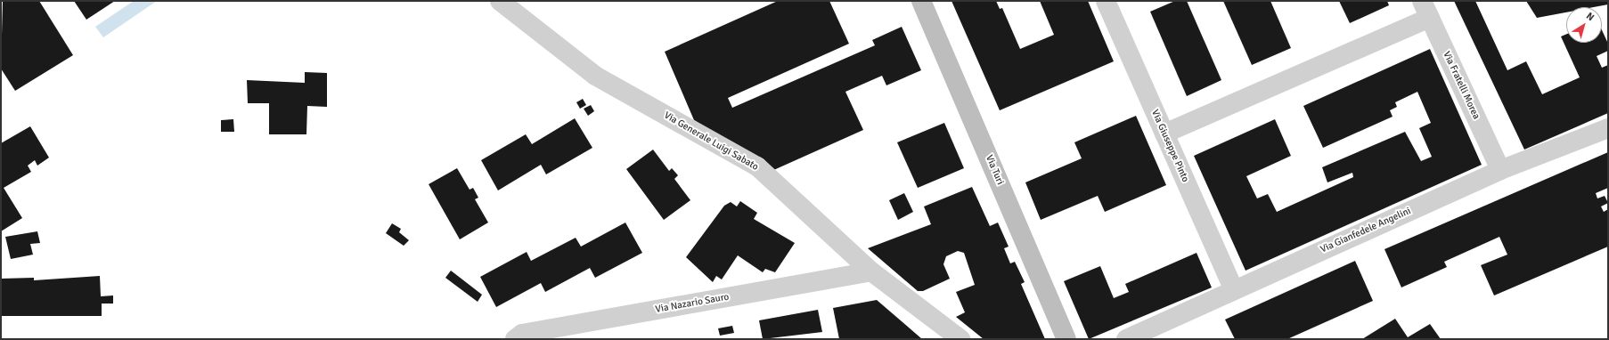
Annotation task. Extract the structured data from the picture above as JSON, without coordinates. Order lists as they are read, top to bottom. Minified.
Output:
{"streets":{"street":["Via Fratelli Morea","Via Generale Luigi Sabato","Via Giuseppe Pinto","Via Turi","Via Gianfedele Angelini","Via Nazario Sauro"]},"crossings":[["Via Fratelli Morea","Via Gianfedele Angelini"],["Via Generale Luigi Sabato","Via Nazario Sauro"],["Via Giuseppe Pinto","Via Gianfedele Angelini"]],"north":"top right"}
